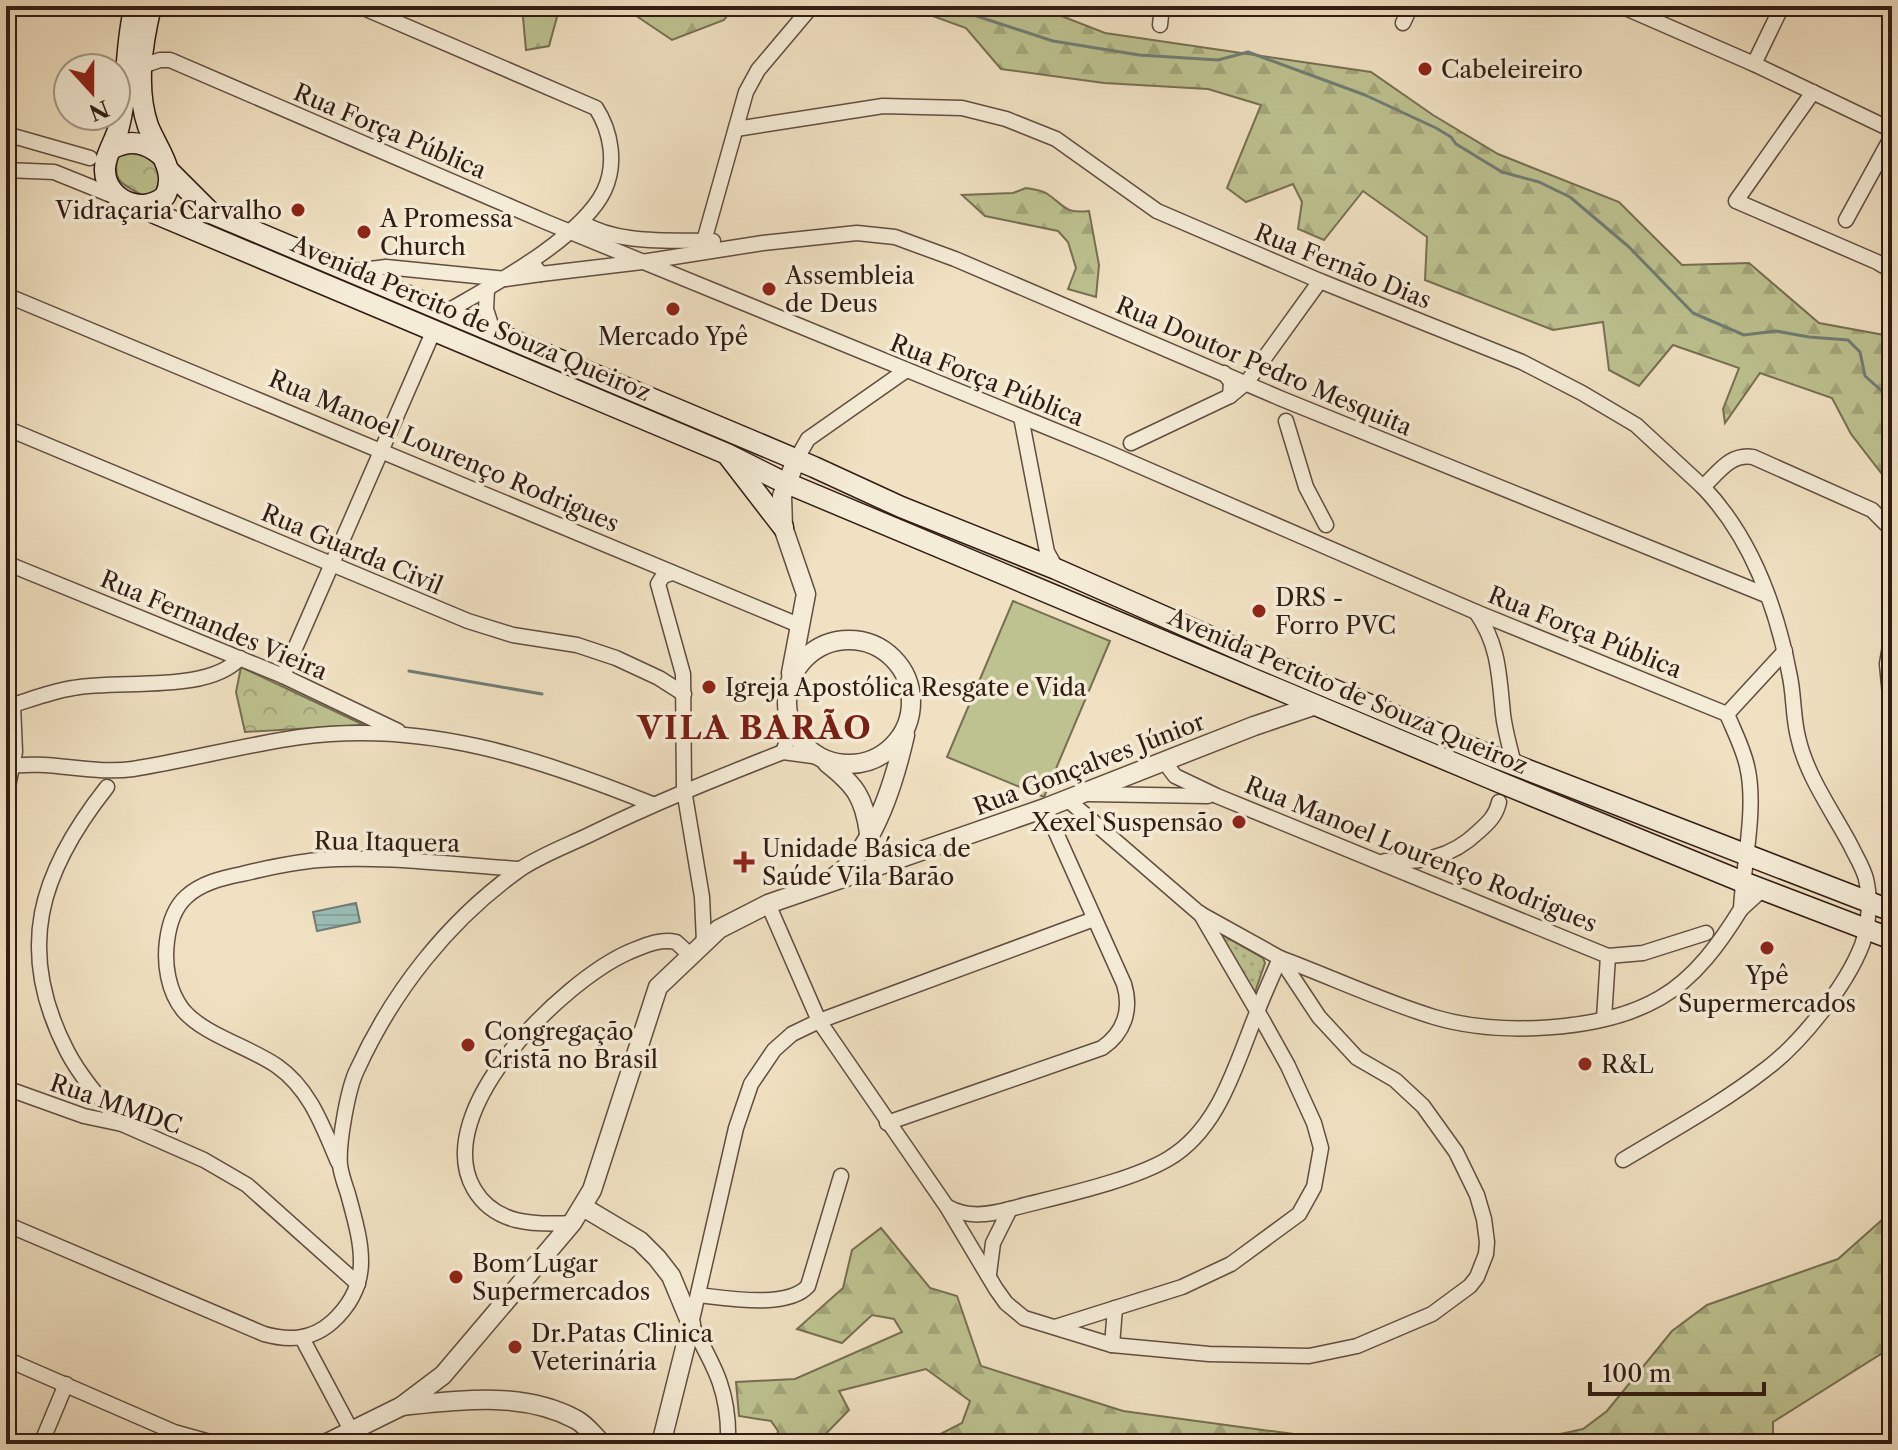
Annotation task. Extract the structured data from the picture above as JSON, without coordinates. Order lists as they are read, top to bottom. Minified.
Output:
{"streets":{"main road":["Avenida Percito de Souza Queiroz"],"street":["Rua Força Pública","Rua Fernão Dias","Rua Doutor Pedro Mesquita","Rua Manoel Lourenço Rodrigues","Rua Guarda Civil","Rua Fernandes Vieira","Rua Gonçalves Júnior","Rua Itaquera","Rua MMDC"]},"crossings":[["Avenida Percito de Souza Queiroz","Rua Gonçalves Júnior"],["Rua Manoel Lourenço Rodrigues","Rua Gonçalves Júnior"]],"districts":["VILA BARÃO"],"places":{"other":["Cabeleireiro","Vidraçaria Carvalho","A Promessa Church","Assembleia de Deus","Mercado Ypê","DRS - Forro PVC","Igreja Apostólica Resgate e Vida","Xexel Suspensão","Ypê Supermercados","Congregação Cristã no Brasil","R&L","Bom Lugar Supermercados","Dr.Patas Clinica Veterinária"],"health":["Unidade Básica de Saúde Vila Barão"]},"scale_bar":"100 m","north":"bottom"}
